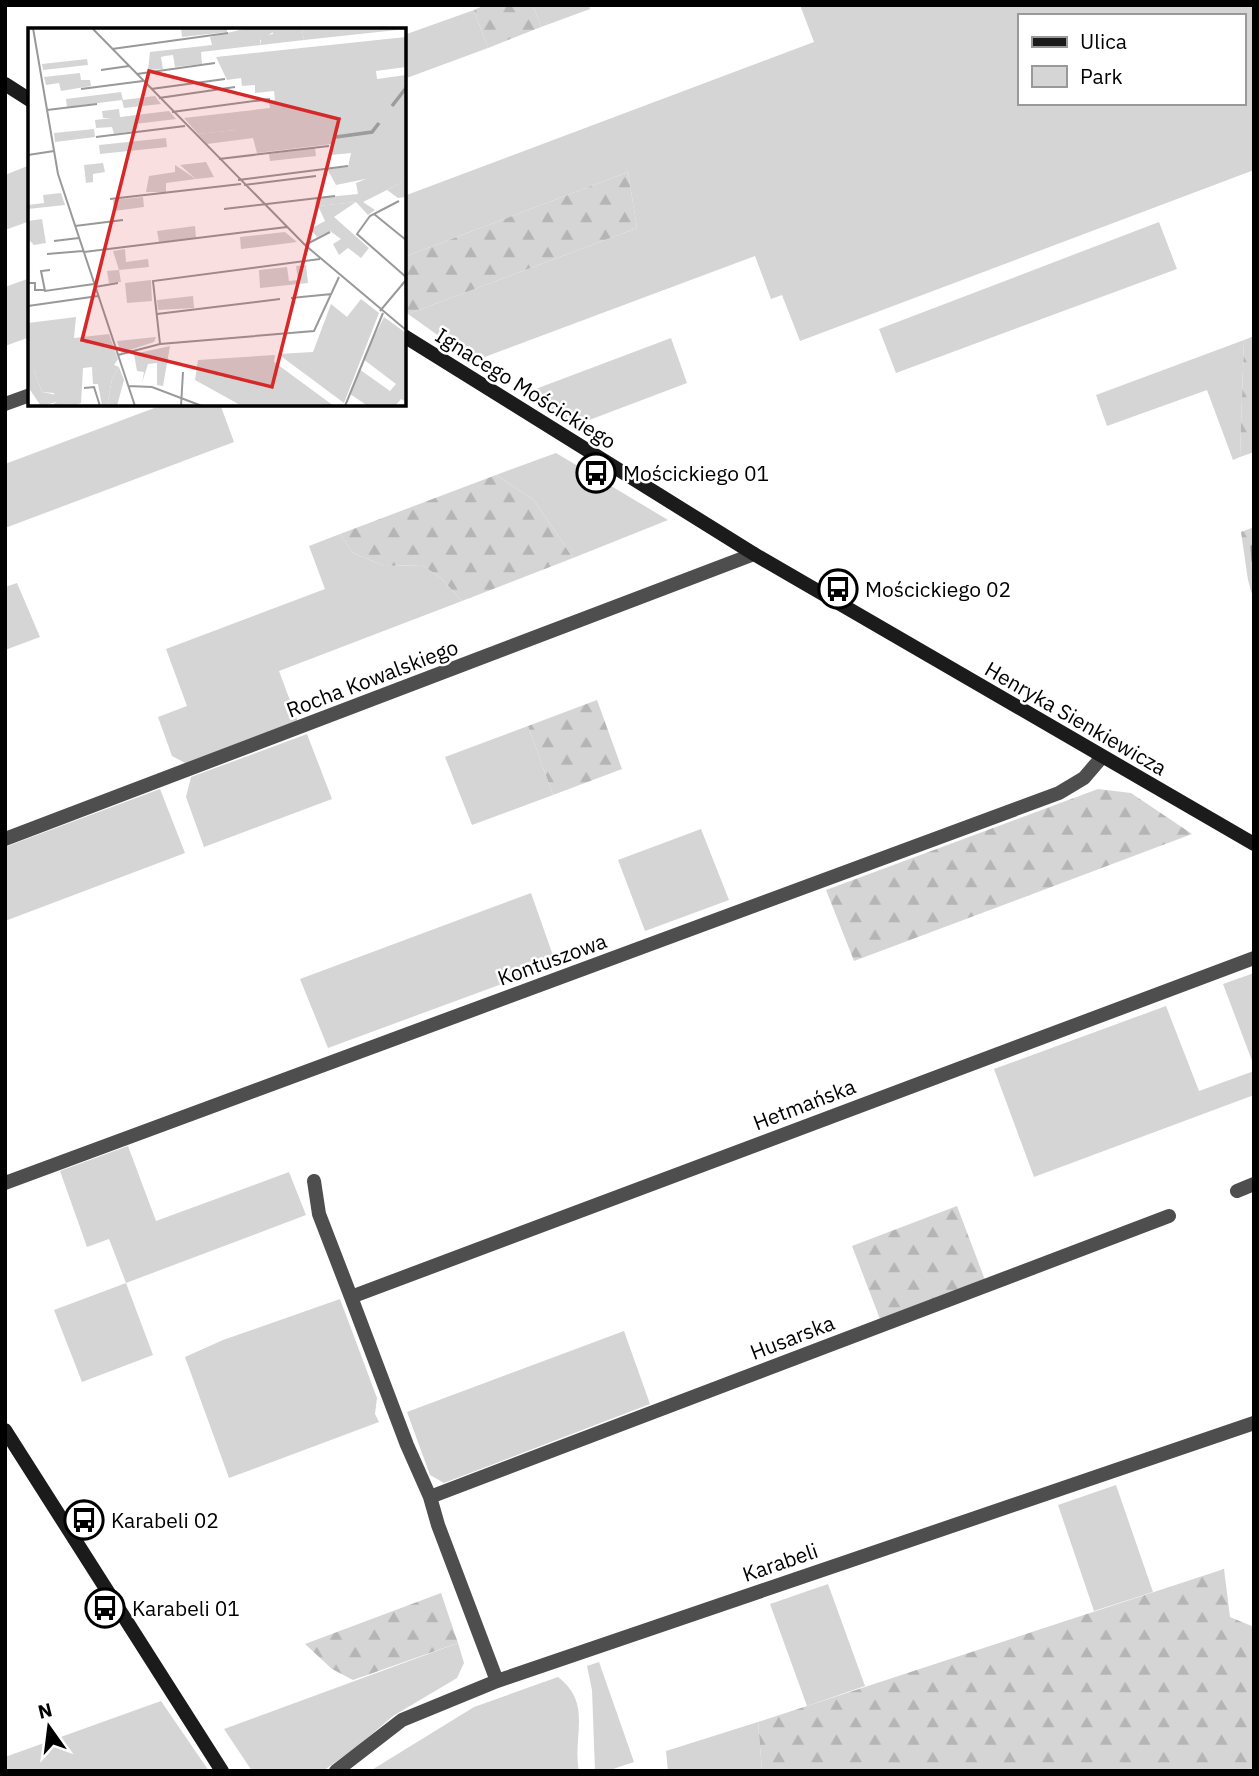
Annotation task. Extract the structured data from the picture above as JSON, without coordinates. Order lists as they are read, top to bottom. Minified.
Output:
{"streets":{"street":["Ignacego Mościckiego","Rocha Kowalskiego","Henryka Sienkiewicza","Kontuszowa","Hetmańska","Husarska","Karabeli"]},"crossings":[["Ignacego Mościckiego","Rocha Kowalskiego"],["Ignacego Mościckiego","Henryka Sienkiewicza"],["Henryka Sienkiewicza","Kontuszowa"]],"places":{"bus stop":["Mościckiego 01","Mościckiego 02","Karabeli 02","Karabeli 01"]},"legend":["Ulica","Park"],"north":"top"}
